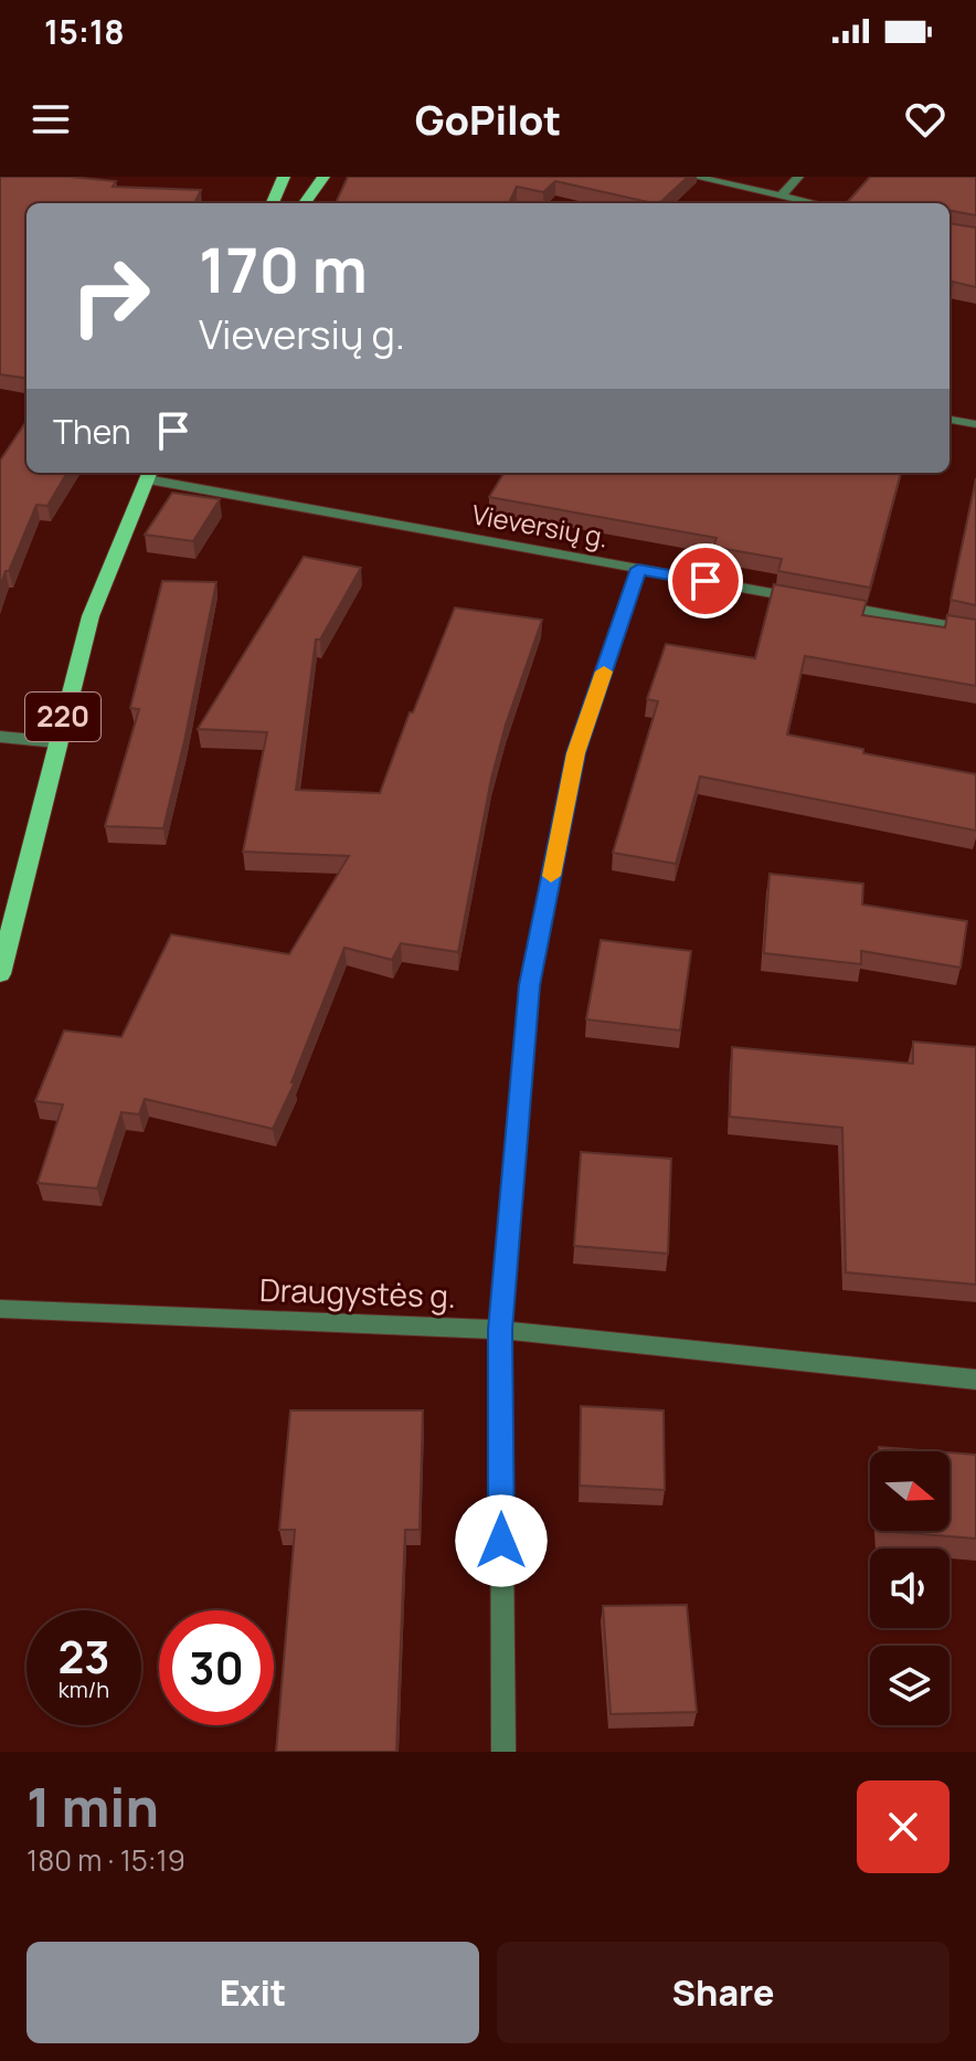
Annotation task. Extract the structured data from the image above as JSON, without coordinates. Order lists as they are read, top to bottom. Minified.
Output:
{"streets":{"main road":["220"],"street":["Vieversių g.","Draugystės g."]},"crossings":[["Vieversių g.","220"]],"north":"right","page":{"status":"15:18","header":"GoPilot","turn":["170 m","Vieversių g."],"then":"Then","speed":"23 km/h","limit":"30","heading":["1 min","180 m · 15:19"],"buttons":["Exit","Share"]}}
